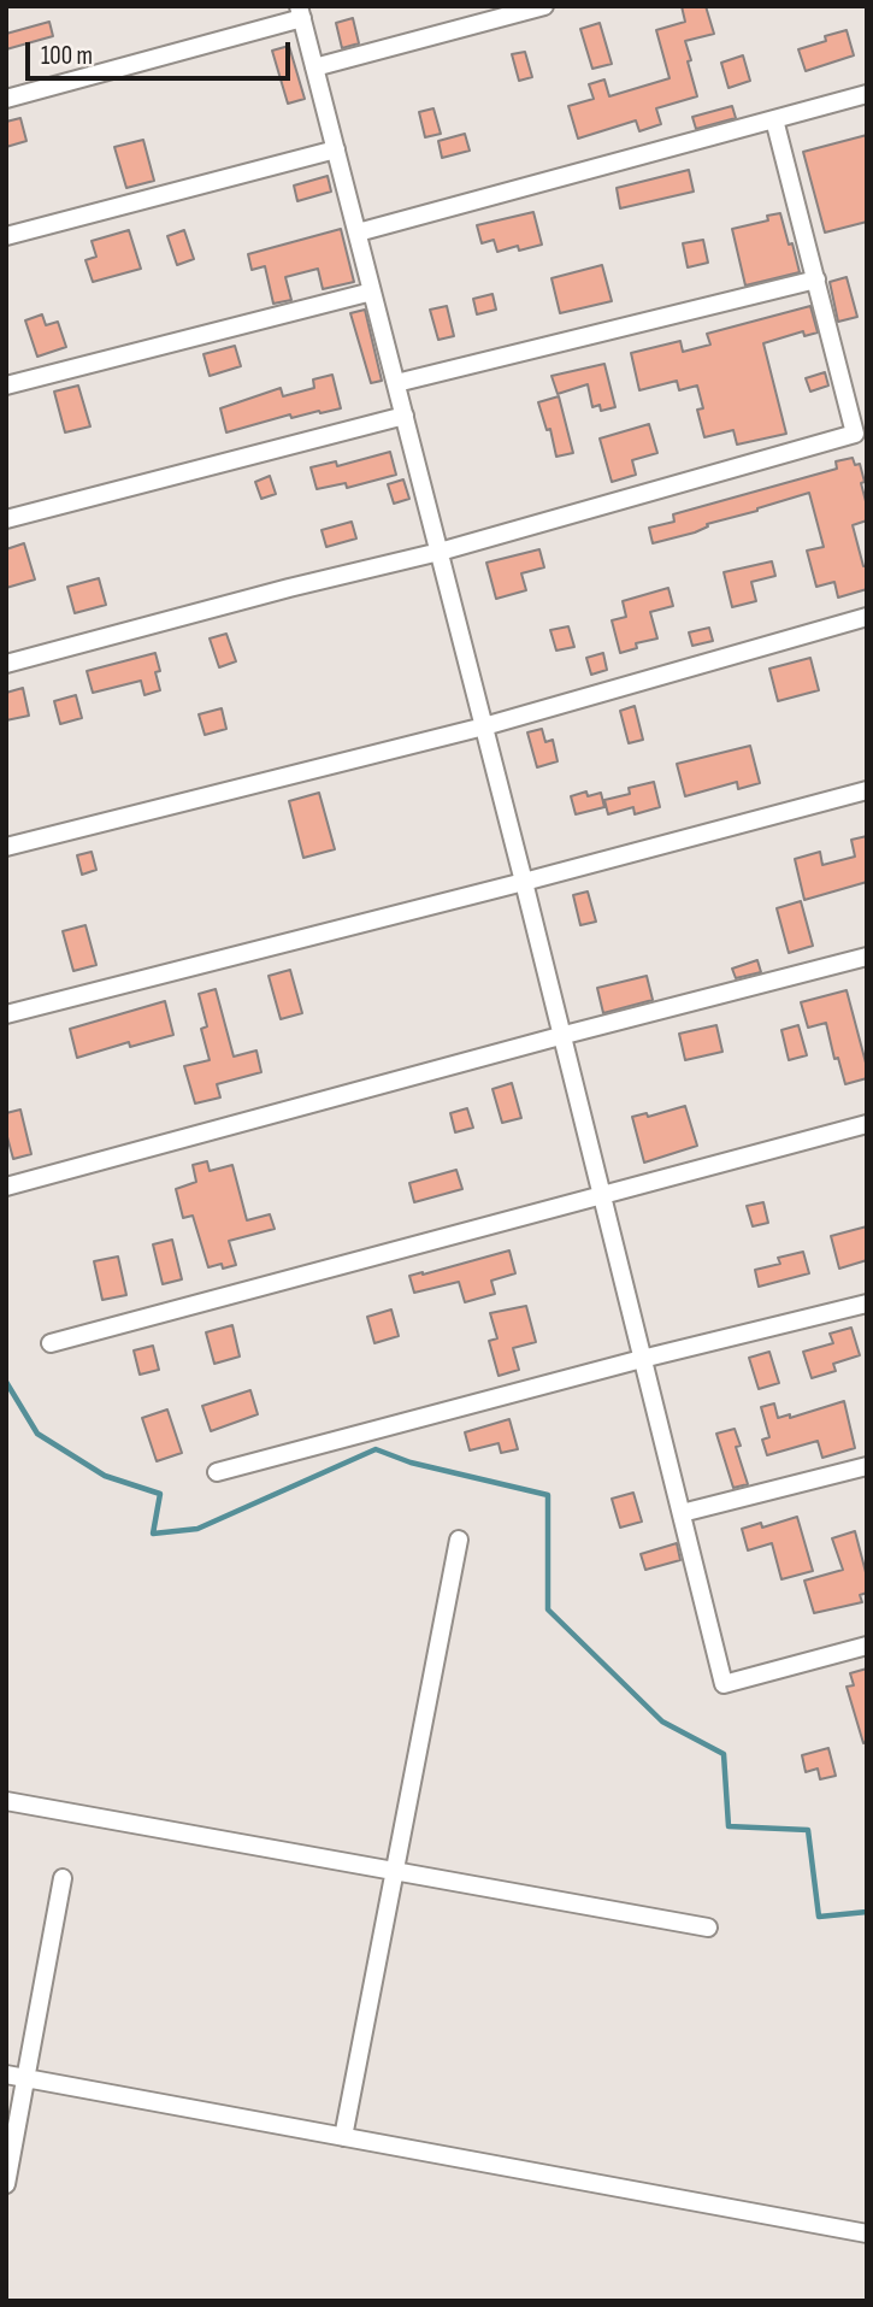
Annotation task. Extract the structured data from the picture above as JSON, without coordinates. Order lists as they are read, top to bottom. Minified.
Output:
{"scale_bar":"100 m"}
